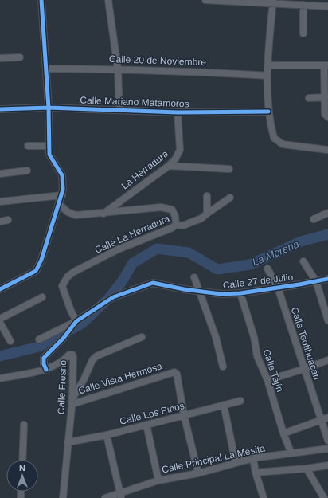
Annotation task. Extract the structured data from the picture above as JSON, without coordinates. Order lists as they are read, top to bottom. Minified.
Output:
{"streets":{"street":["Calle 20 de Noviembre","Calle Mariano Matamoros","La Herradura","Calle La Herradura","Calle 27 de Julio","Calle Teotihuacán","Calle Tajín","Calle Vista Hermosa","Calle Fresno","Calle Los Pinos","Calle Principal La Mesita"]},"crossings":[["Calle Mariano Matamoros","La Herradura"],["Calle La Herradura","Calle 27 de Julio"],["Calle 27 de Julio","Calle Teotihuacán"],["Calle 27 de Julio","Calle Tajín"],["Calle Tajín","Calle Principal La Mesita"],["Calle Vista Hermosa","Calle Fresno"],["Calle Vista Hermosa","Calle Los Pinos"],["Calle Fresno","Calle Los Pinos"]],"water":["La Morena"],"north":"top"}
